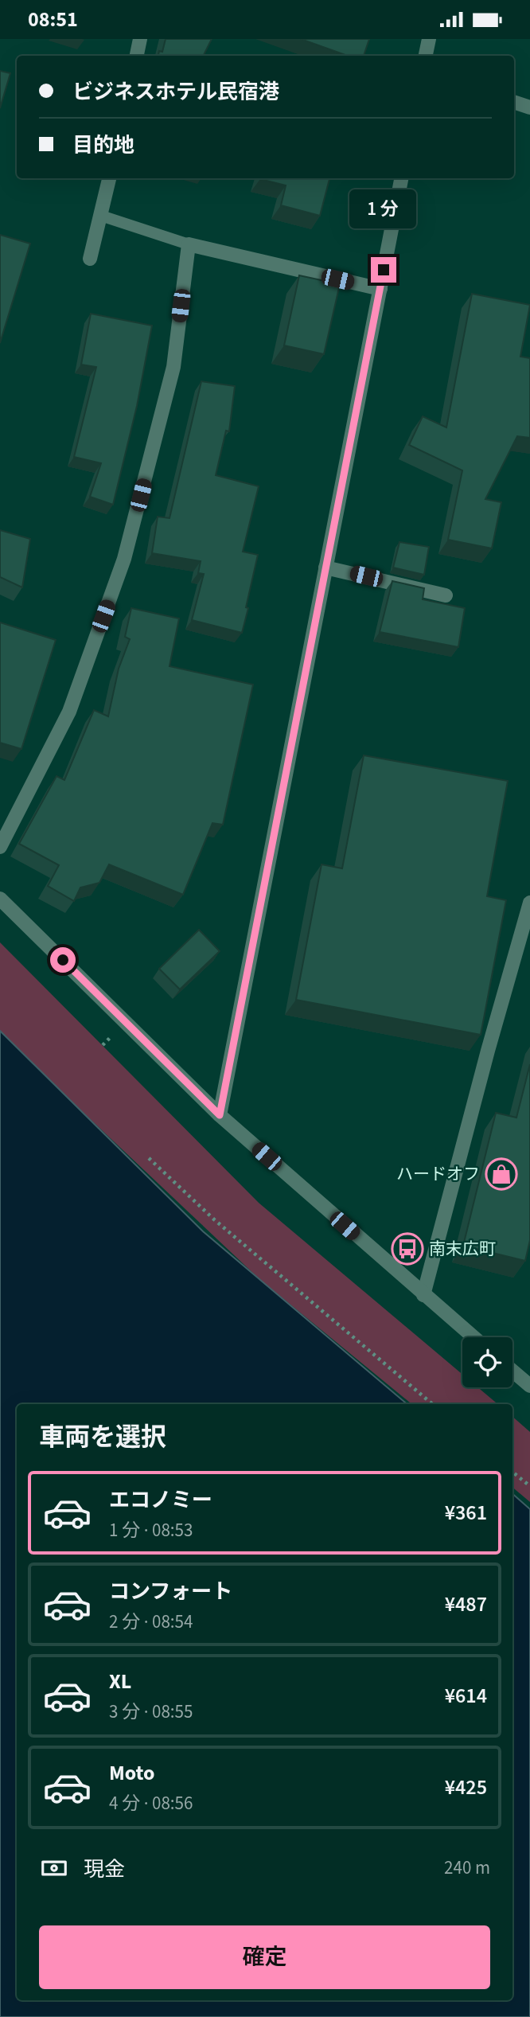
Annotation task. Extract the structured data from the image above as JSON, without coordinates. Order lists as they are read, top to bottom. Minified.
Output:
{"places":{"shop":["ハードオフ"],"bus stop":["南末広町"]},"page":{"status":"08:51","banner":["ビジネスホテル民宿港","目的地"],"bubble":"1 分","heading":"車両を選択","list":[{"name":"エコノミー","note":"1 分 · 08:53","value":"¥361"},{"name":"コンフォート","note":"2 分 · 08:54","value":"¥487"},{"name":"XL","note":"3 分 · 08:55","value":"¥614"},{"name":"Moto","note":"4 分 · 08:56","value":"¥425"}],"pay":["現金","240 m"],"buttons":"確定"}}
